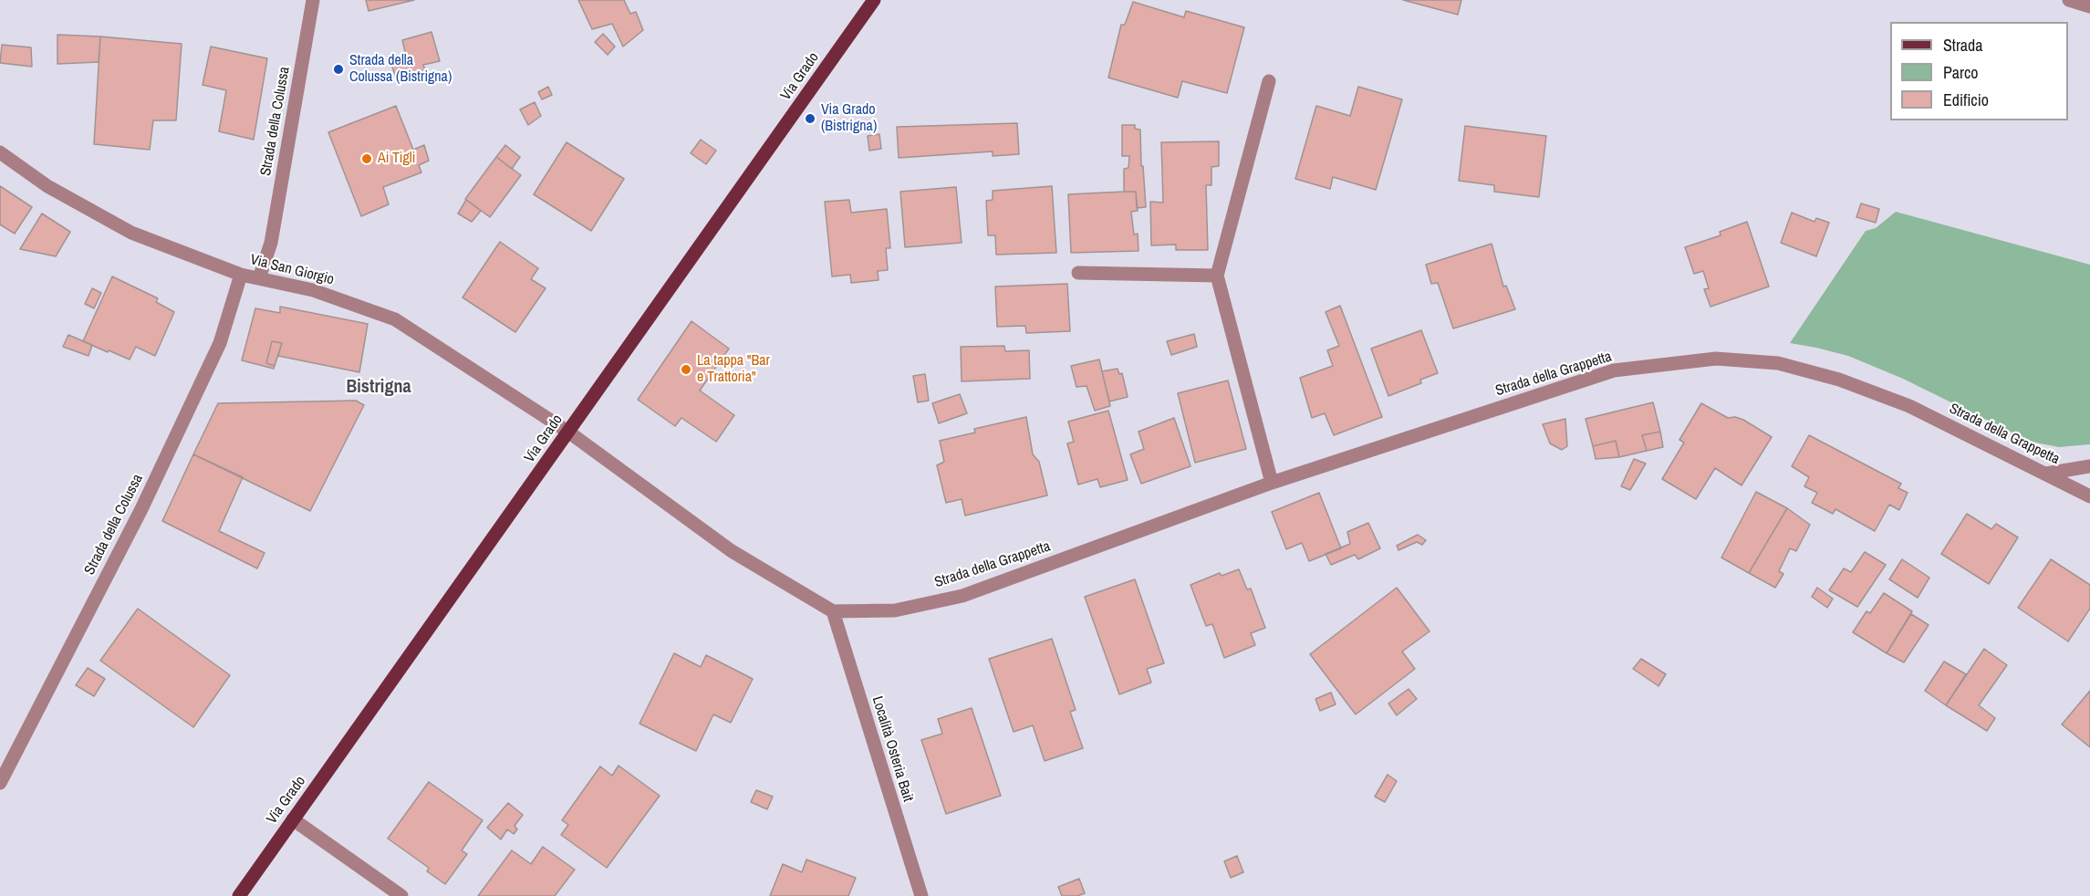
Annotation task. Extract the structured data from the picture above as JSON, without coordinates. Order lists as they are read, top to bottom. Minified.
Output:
{"streets":{"main road":["Via Grado"],"street":["Strada della Colussa","Via San Giorgio","Strada della Grappetta","Località Osteria Bait"]},"crossings":[["Via Grado","Via San Giorgio"],["Strada della Colussa","Via San Giorgio"],["Strada della Grappetta","Località Osteria Bait"]],"districts":["Bistrigna"],"places":["Strada della Colussa (Bistrigna)","Via Grado (Bistrigna)","Ai Tigli","La tappa \"Bar e Trattoria\""],"legend":["Strada","Parco","Edificio"]}
